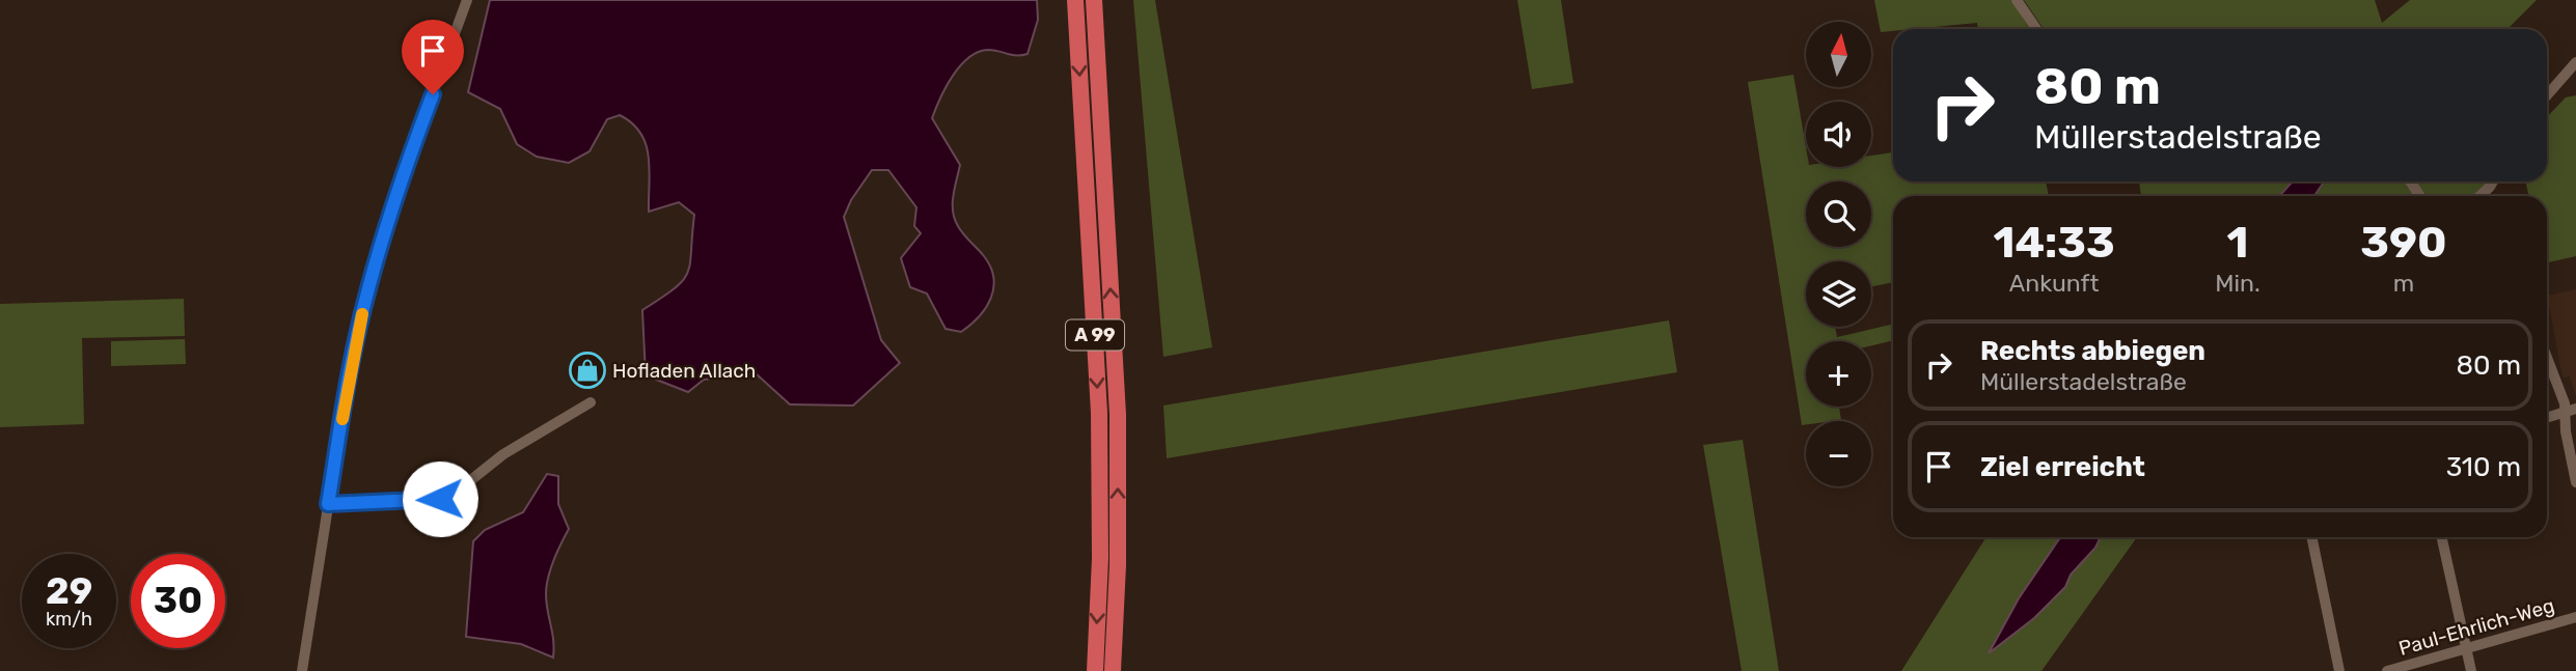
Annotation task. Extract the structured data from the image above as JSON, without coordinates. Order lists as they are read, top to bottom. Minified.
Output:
{"streets":{"highway":["A 99"],"street":["Paul-Ehrlich-Weg"]},"places":{"shop":["Hofladen Allach"]},"north":"top","page":{"map_buttons":["+","−"],"turn":["80 m","Müllerstadelstraße"],"eta":["14:33","Ankunft","1","Min.","390","m"],"list":[{"name":"Rechts abbiegen","note":"Müllerstadelstraße","value":"80 m"},{"name":"Ziel erreicht","value":"310 m"}],"speed":"29 km/h","limit":"30"}}
